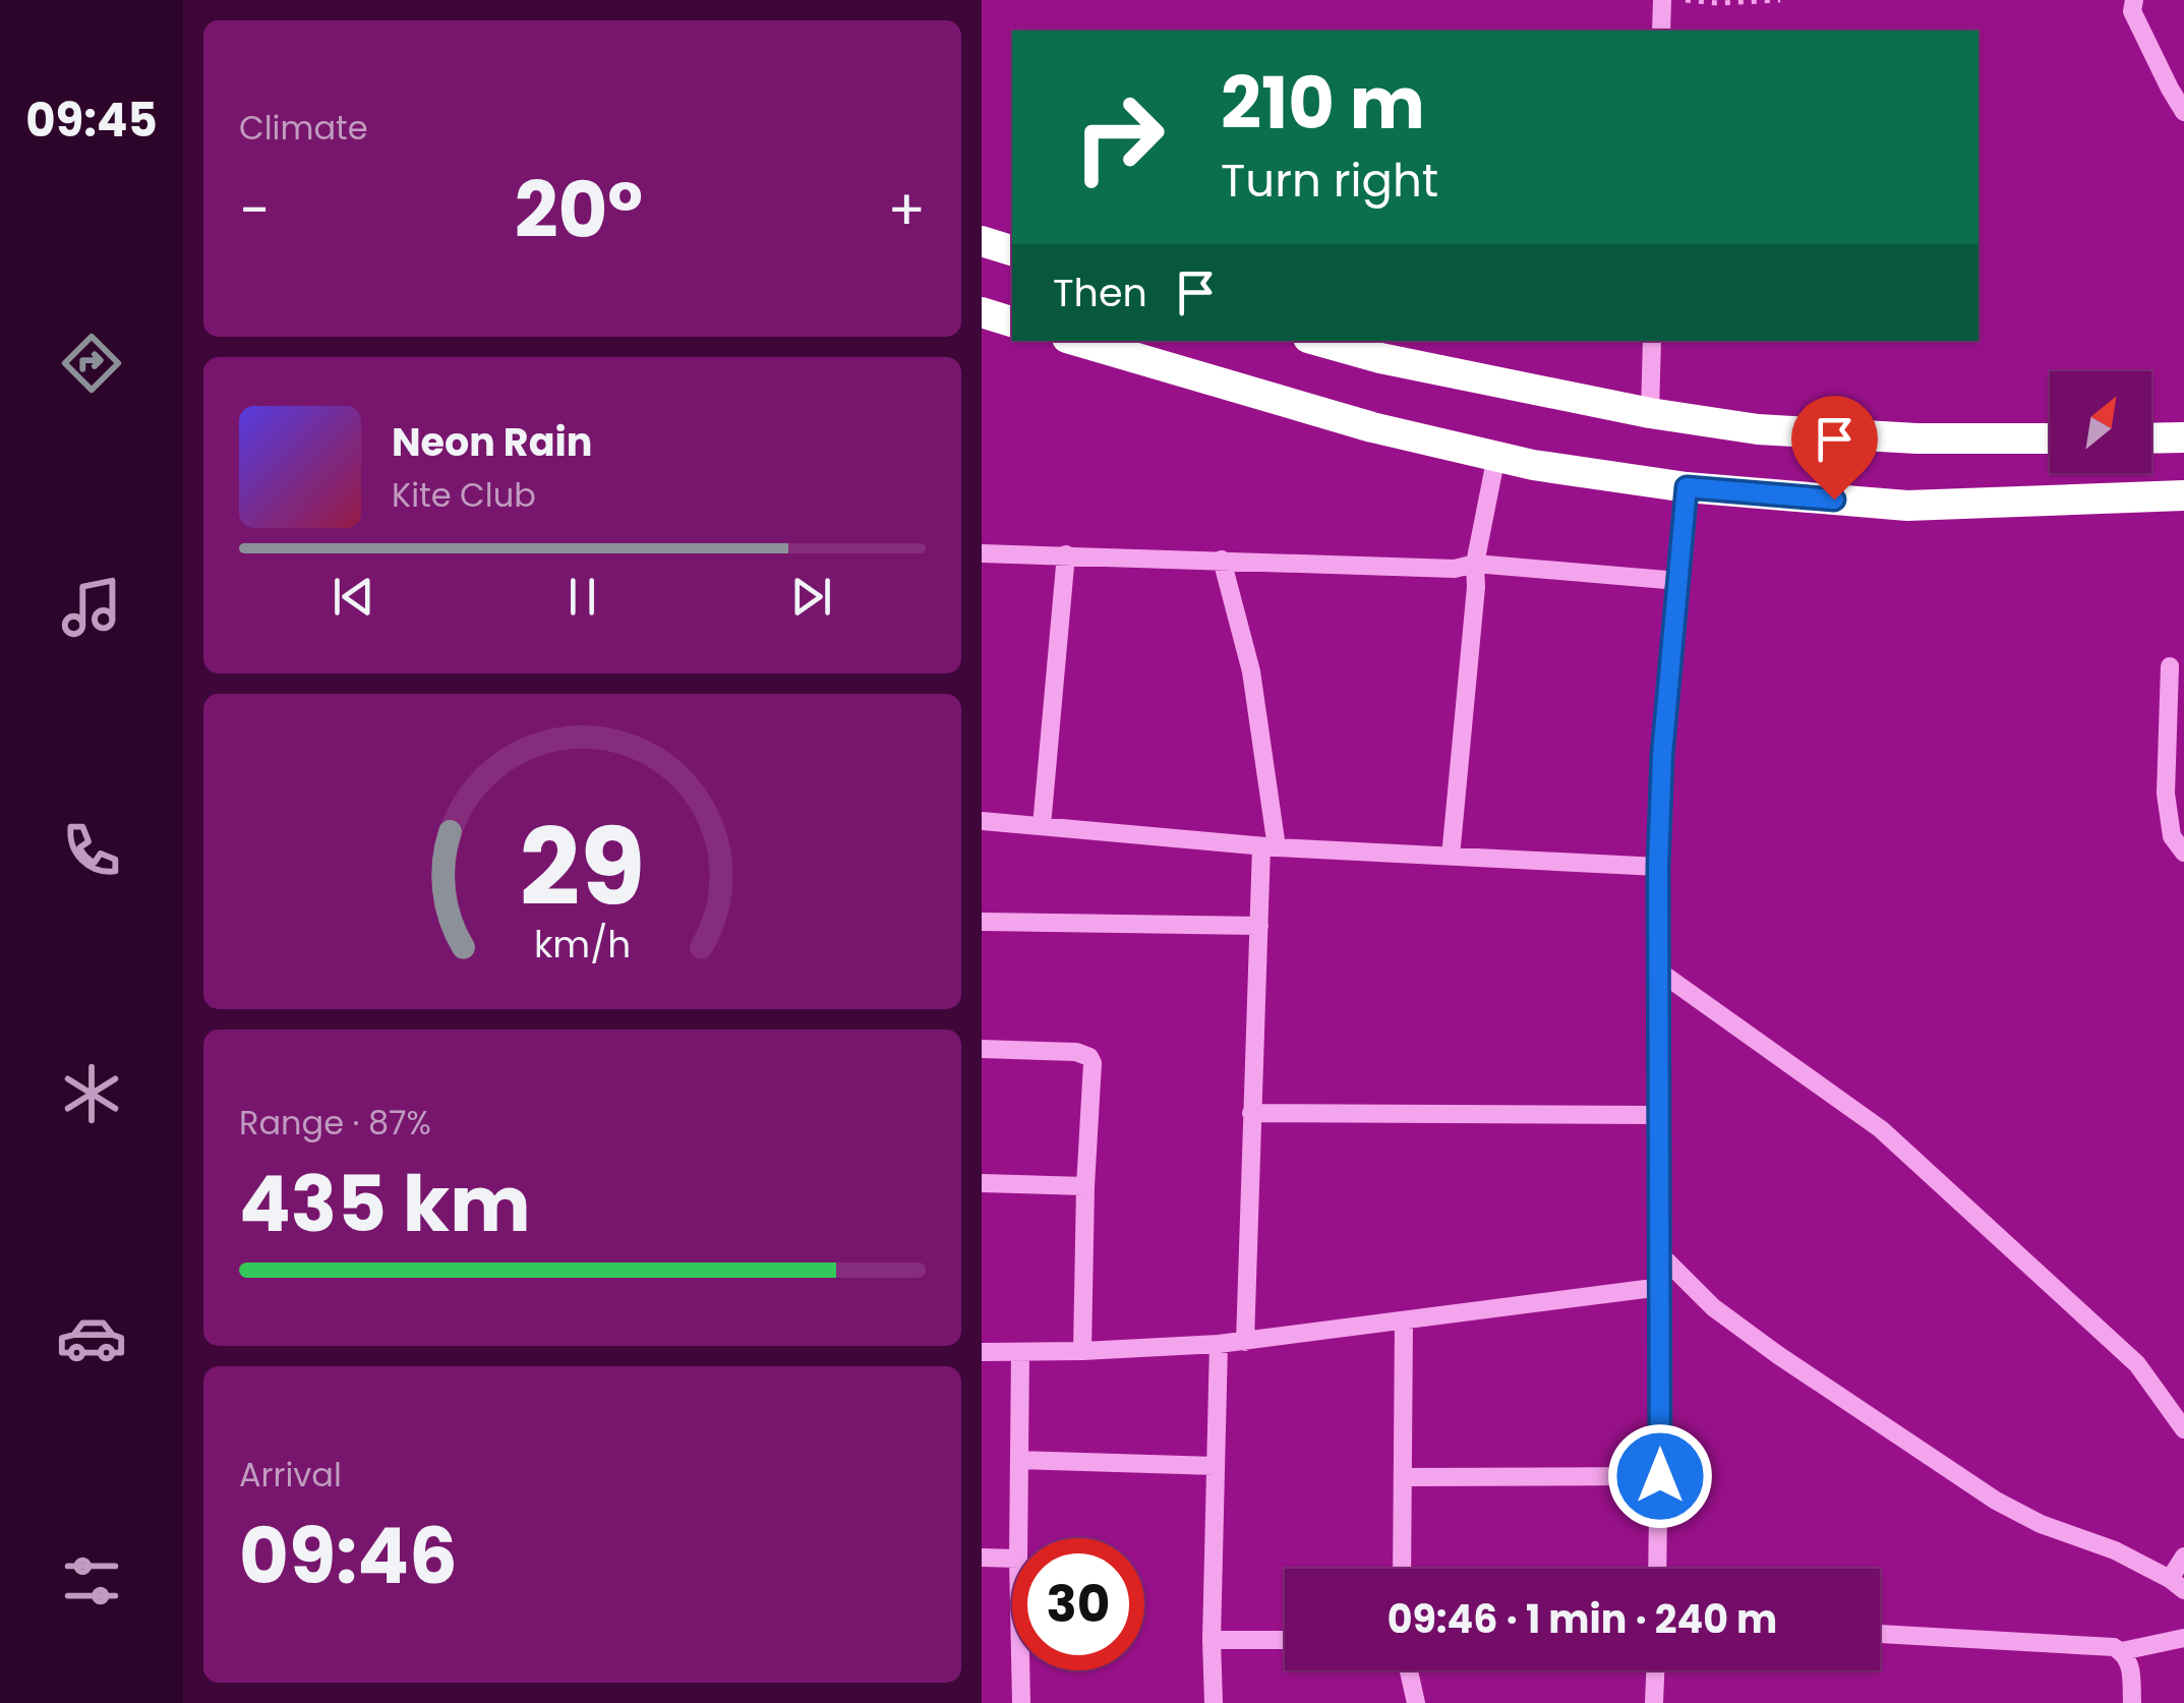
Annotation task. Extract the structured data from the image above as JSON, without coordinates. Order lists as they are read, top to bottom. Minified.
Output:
{"north":"top right","page":{"tabs":"09:45","tile":["Climate",["Range · 87%","435 km"],["Arrival","09:46"]],"turn":["210 m","Turn right"],"heat":["−","20°","+"],"then":"Then","song":["Neon Rain","Kite Club"],"limit":"30","trip":"09:46 · 1 min · 240 m","gauge":["29","km/h"]}}
